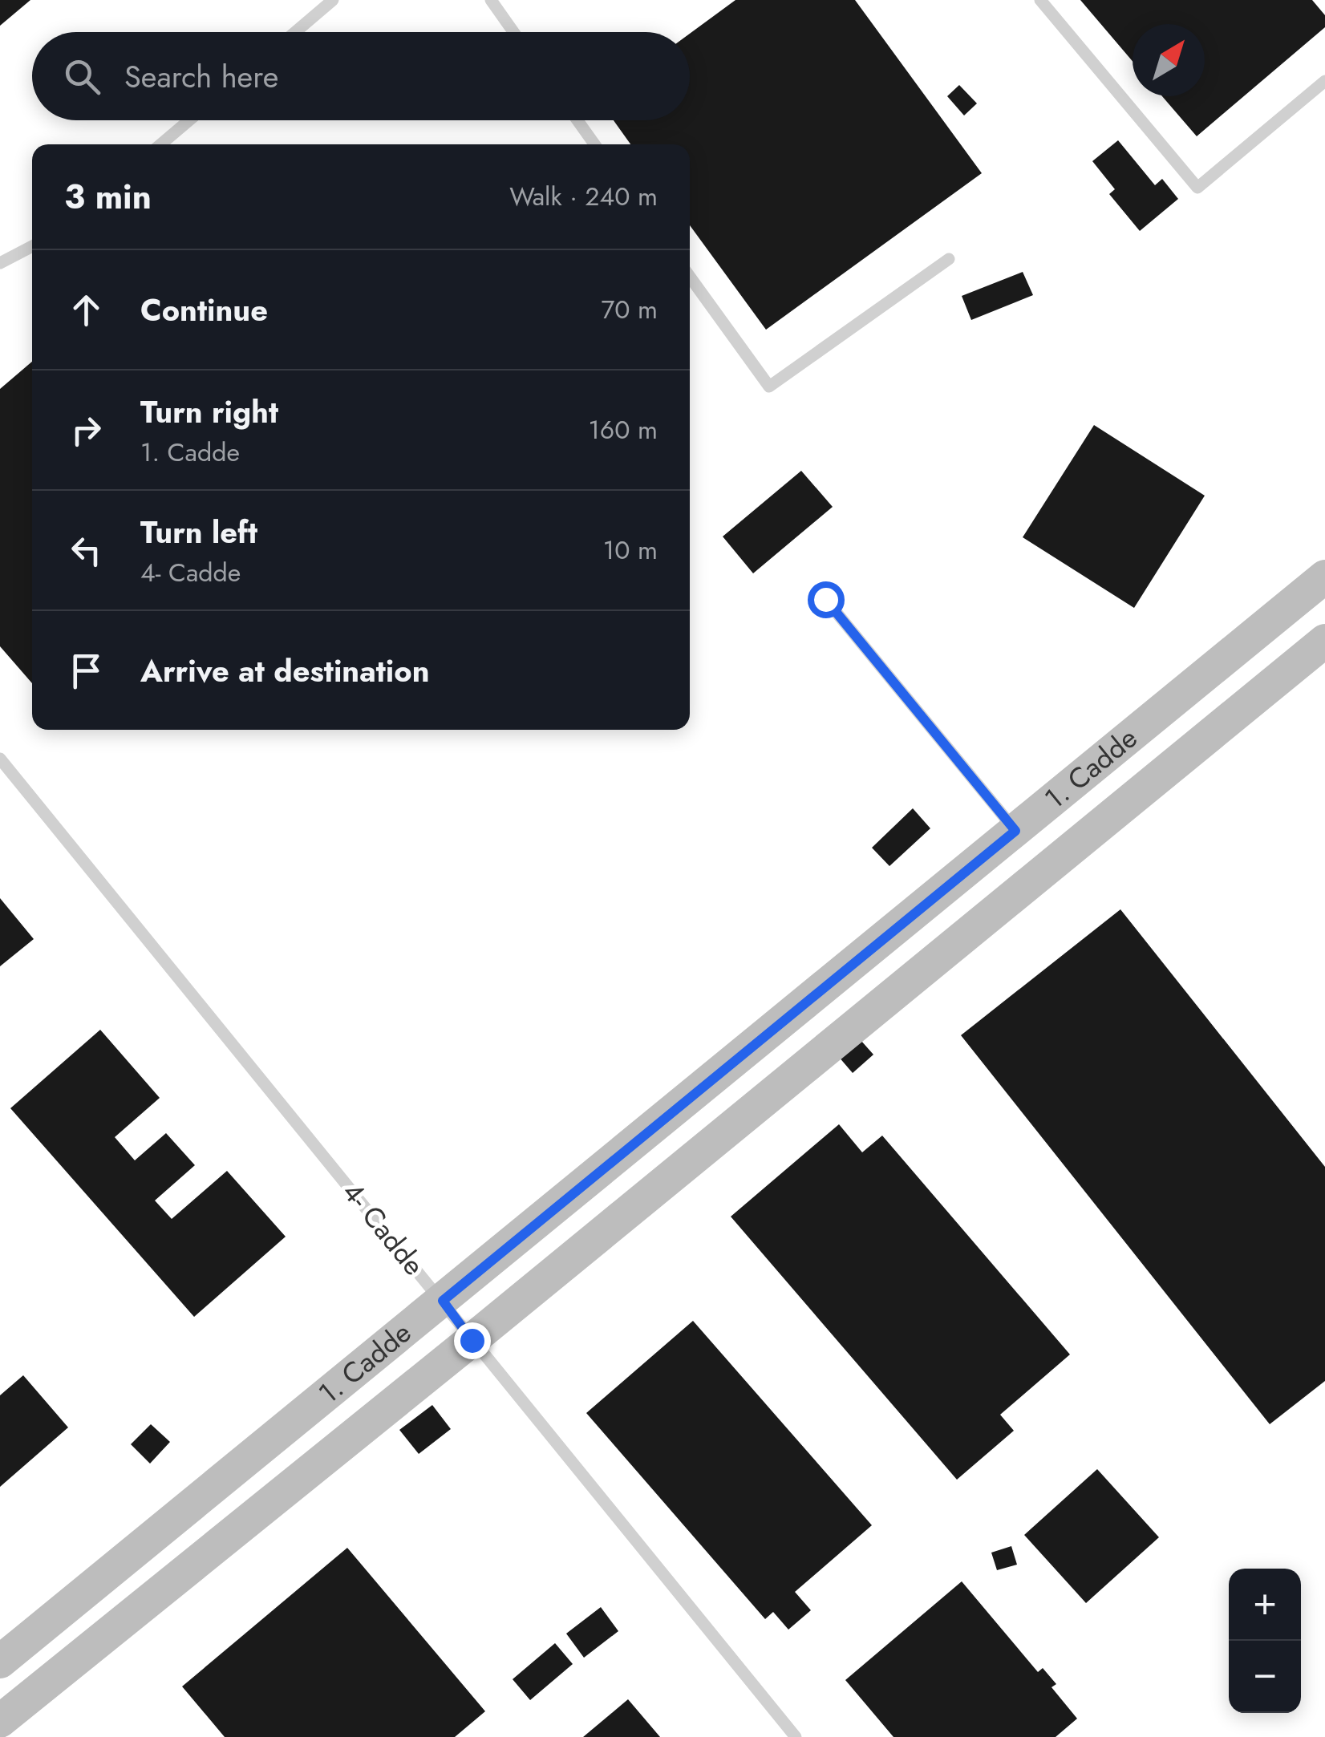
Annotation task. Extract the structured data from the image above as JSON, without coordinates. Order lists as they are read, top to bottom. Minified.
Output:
{"streets":{"street":["1. Cadde"],"lane":["4- Cadde"]},"crossings":[["1. Cadde","4- Cadde"]],"north":"top right","page":{"search":"Search here","heading":["3 min","Walk · 240 m"],"list":[["Continue","70 m"],["Turn right","1. Cadde","160 m"],["Turn left","4- Cadde","10 m"],"Arrive at destination"],"map_buttons":["+","−"]}}
